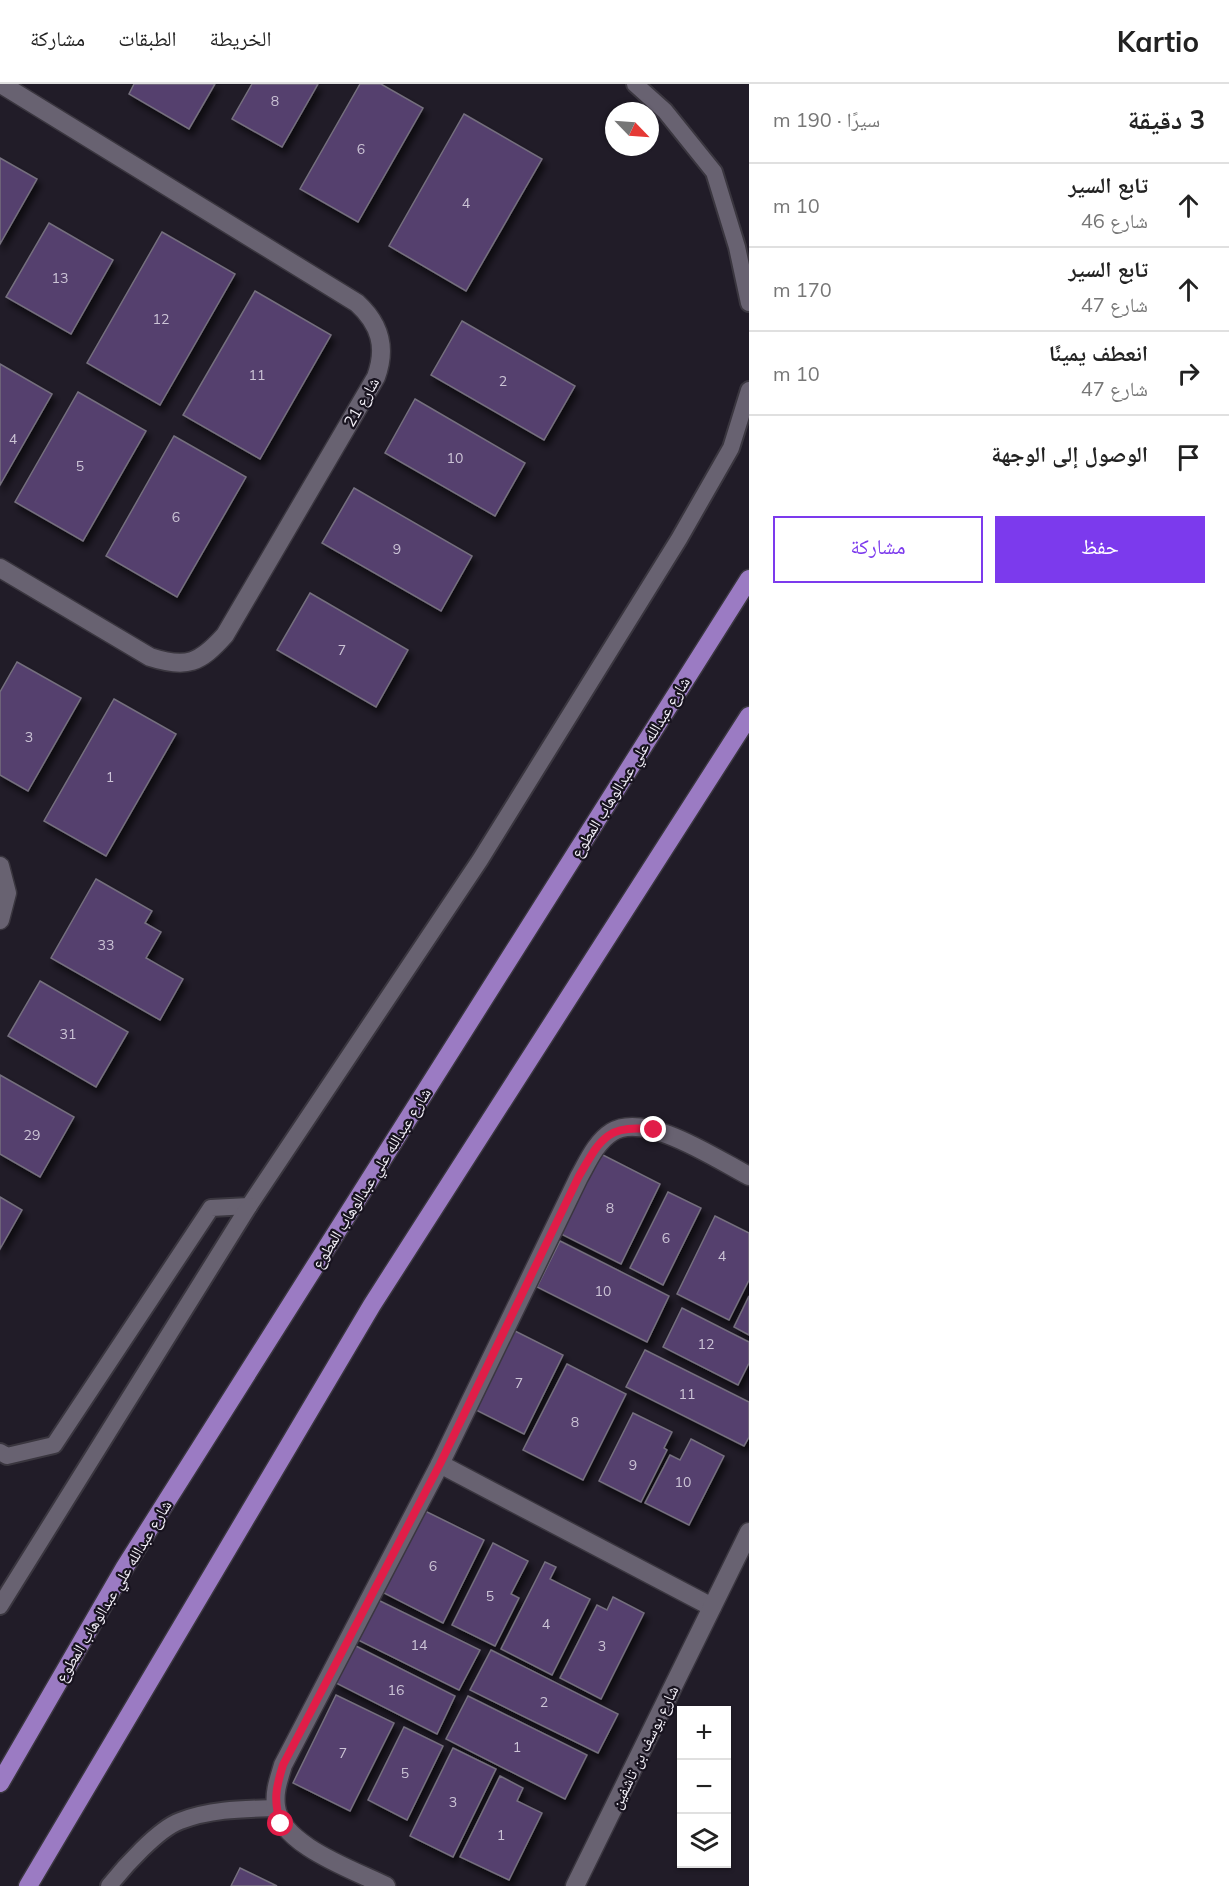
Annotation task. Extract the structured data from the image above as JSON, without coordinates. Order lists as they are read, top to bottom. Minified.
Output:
{"streets":{"main road":["شارع عبدالله علي عبدالوهاب المطوع"],"street":["شارع 21","شارع يوسف بن تاشفين"]},"house_numbers":["8","6","4","13","12","11","2","4","10","5","6","9","7","3","1","33","31","29","8","6","4","10","12","7","11","8","9","10","6","5","4","14","3","16","2","1","7","5","3","1"],"north":"bottom right","page":{"header":"Kartio","nav":["الخريطة","الطبقات","مشاركة"],"heading":["3 دقيقة","سيرًا · 190 m"],"list":[["تابع السير","شارع 46","10 m"],["تابع السير","شارع 47","170 m"],["انعطف يمينًا","شارع 47","10 m"],"الوصول إلى الوجهة"],"buttons":["حفظ","مشاركة"],"map_buttons":["+","−"]}}
